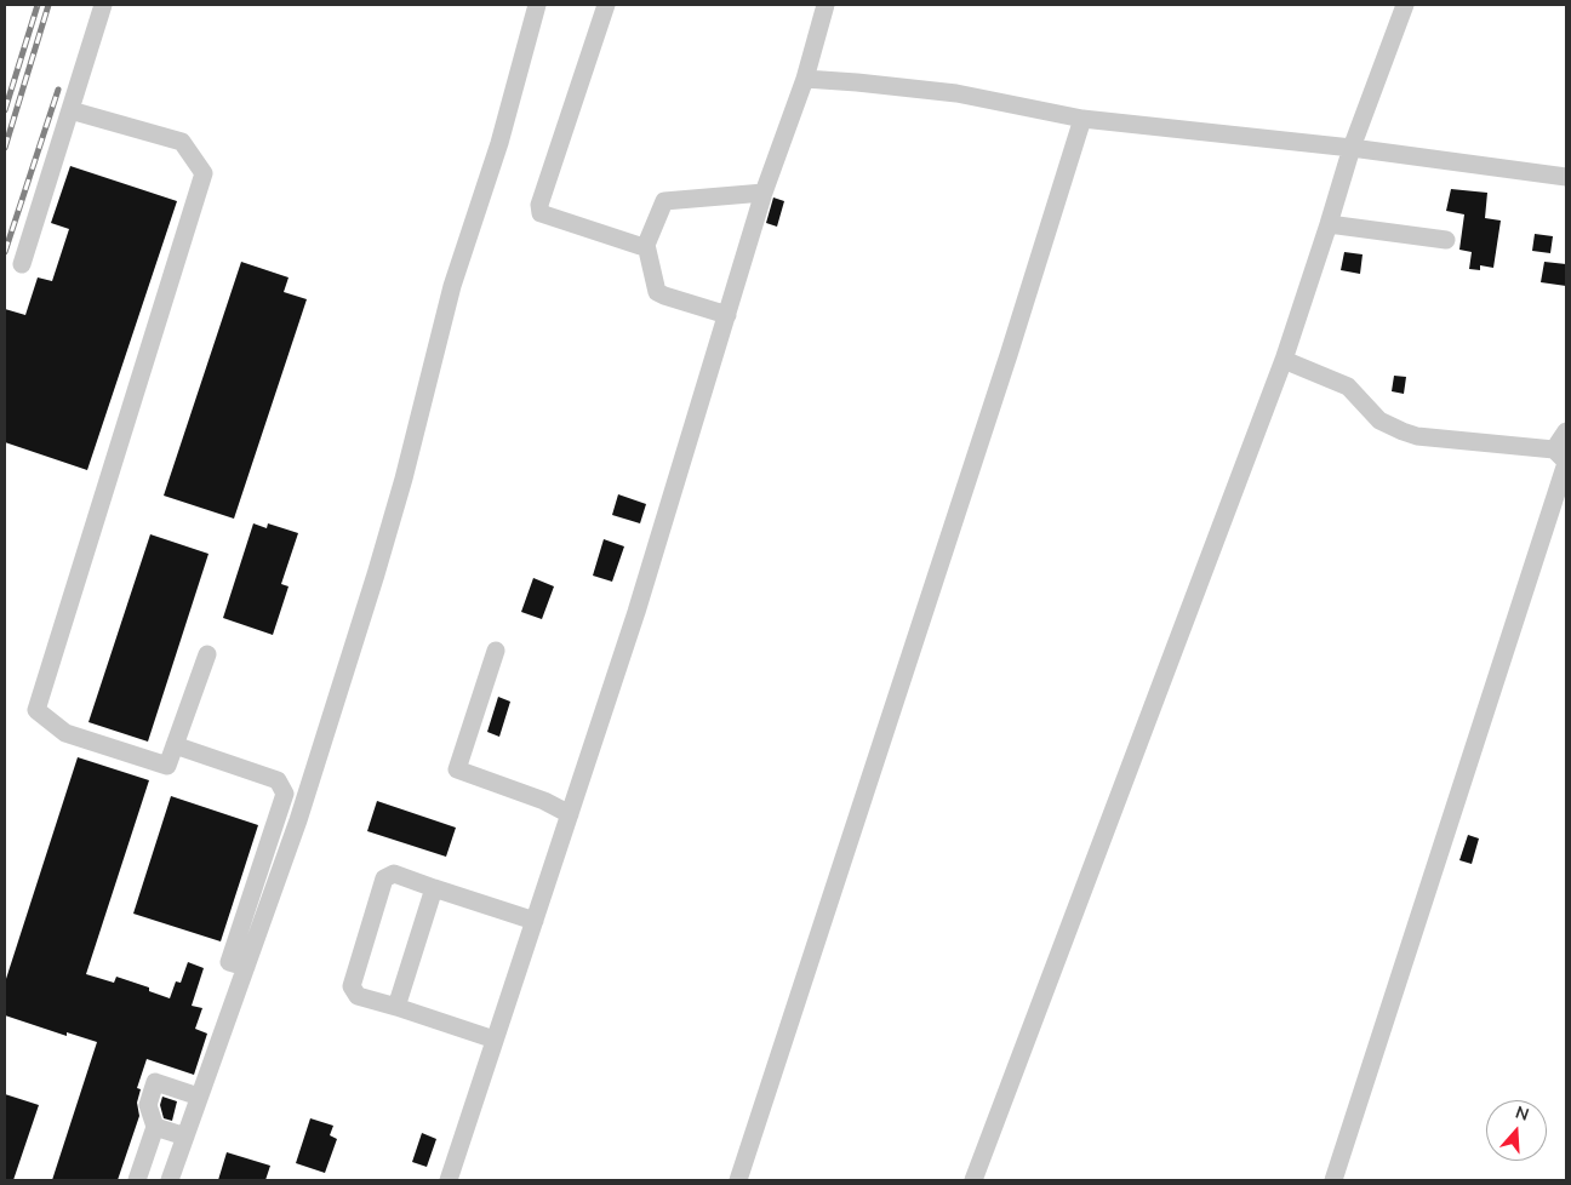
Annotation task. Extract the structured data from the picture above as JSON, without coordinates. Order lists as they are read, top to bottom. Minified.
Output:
{"north":"top"}
